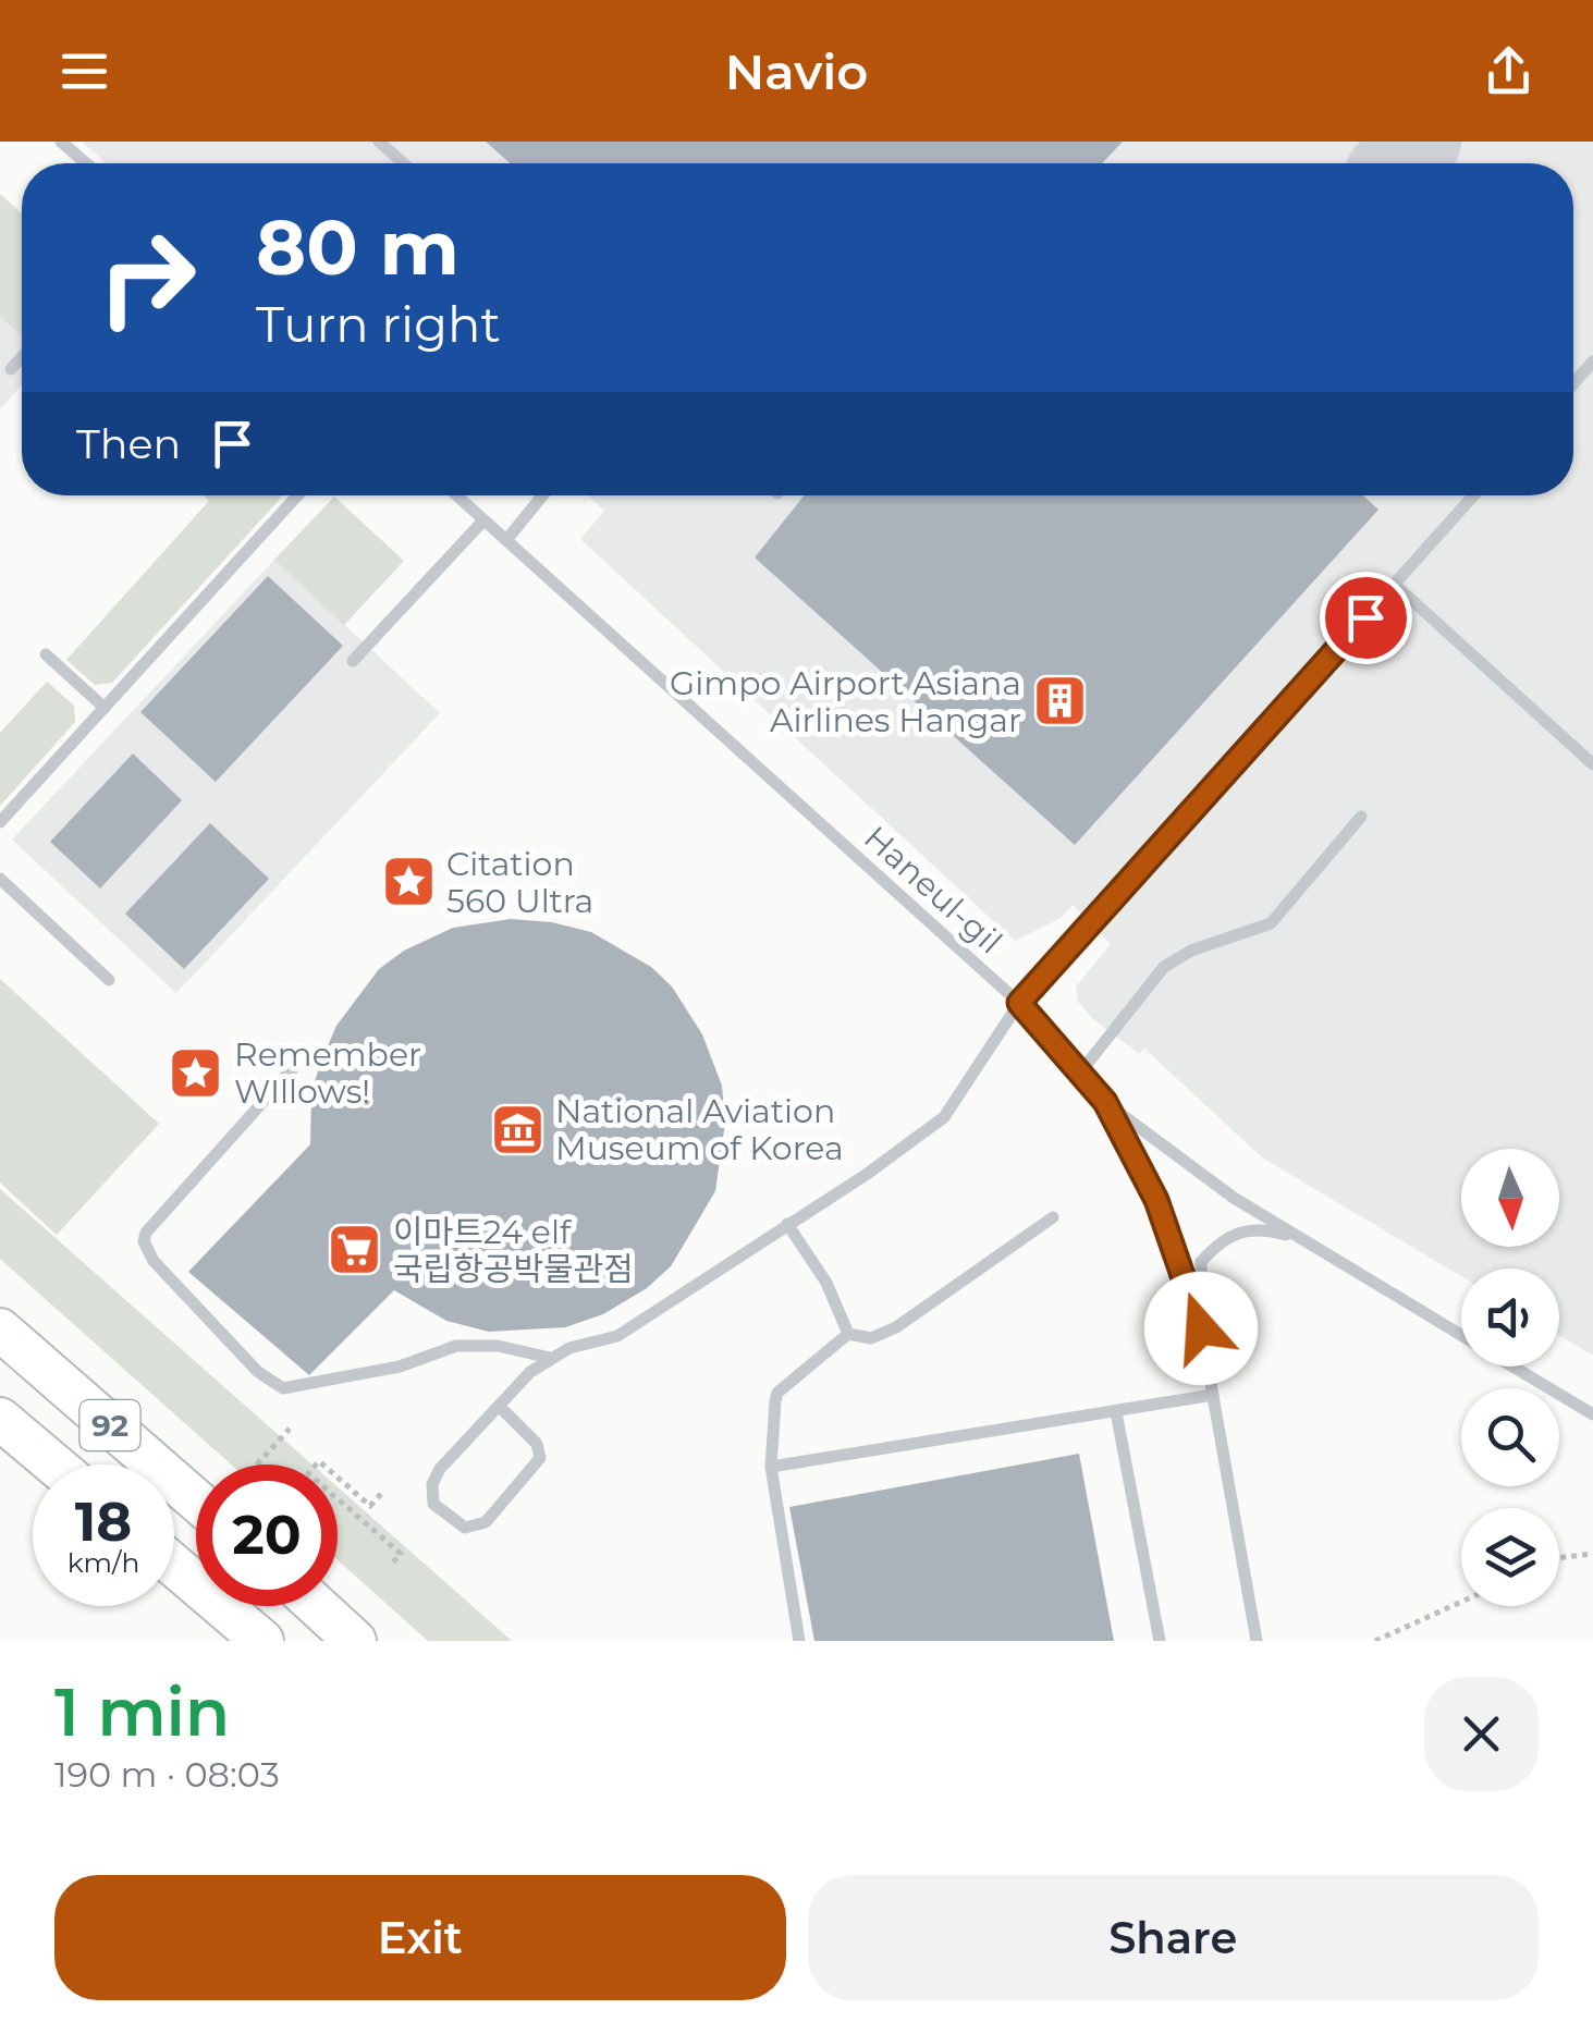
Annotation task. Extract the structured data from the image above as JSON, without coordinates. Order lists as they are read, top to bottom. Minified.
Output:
{"streets":{"main road":["92"],"lane":["Haneul-gil"]},"places":{"building":["Gimpo Airport Asiana Airlines Hangar"],"place":["Citation 560 Ultra","Remember WIllows!"],"museum":["National Aviation Museum of Korea"],"supermarket":["이마트24 elf 국립항공박물관점"]},"north":"bottom","page":{"header":"Navio","turn":["80 m","Turn right"],"then":"Then","speed":"18 km/h","limit":"20","heading":["1 min","190 m · 08:03"],"buttons":["Exit","Share"]}}
